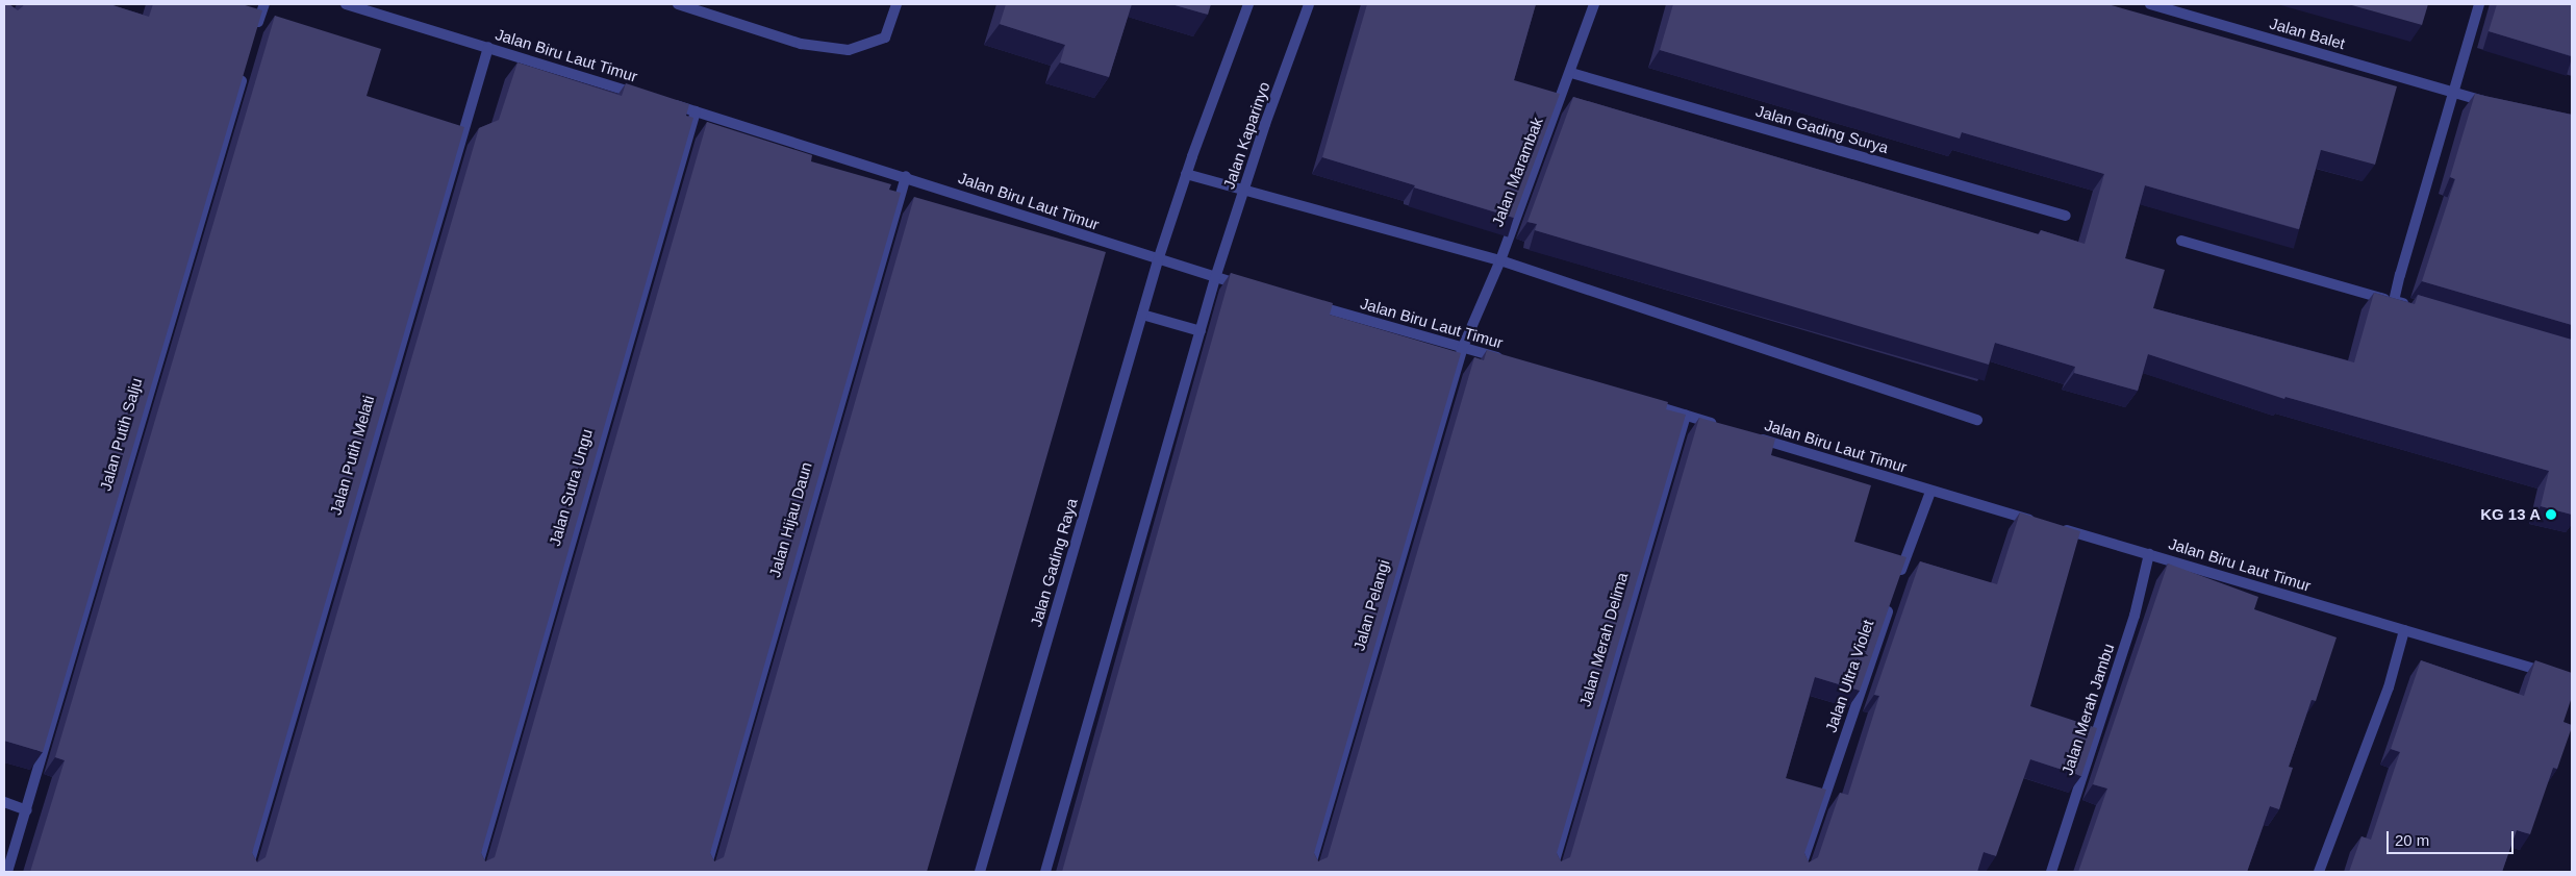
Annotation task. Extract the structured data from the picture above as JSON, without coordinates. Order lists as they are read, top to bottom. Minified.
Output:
{"streets":{"street":["Jalan Balet","Jalan Biru Laut Timur","Jalan Gading Surya","Jalan Kaparinyo","Jalan Marambak","Jalan Putih Salju","Jalan Putih Melati","Jalan Sutra Ungu","Jalan Hijau Daun","Jalan Gading Raya","Jalan Pelangi","Jalan Merah Delima","Jalan Ultra Violet","Jalan Merah Jambu"]},"crossings":[["Jalan Biru Laut Timur","Jalan Kaparinyo"],["Jalan Biru Laut Timur","Jalan Marambak"],["Jalan Biru Laut Timur","Jalan Putih Melati"],["Jalan Biru Laut Timur","Jalan Sutra Ungu"],["Jalan Biru Laut Timur","Jalan Hijau Daun"],["Jalan Biru Laut Timur","Jalan Gading Raya"],["Jalan Biru Laut Timur","Jalan Pelangi"],["Jalan Biru Laut Timur","Jalan Merah Jambu"],["Jalan Gading Surya","Jalan Marambak"],["Jalan Marambak","Jalan Pelangi"]],"places":["KG 13 A"],"scale_bar":"20 m"}
